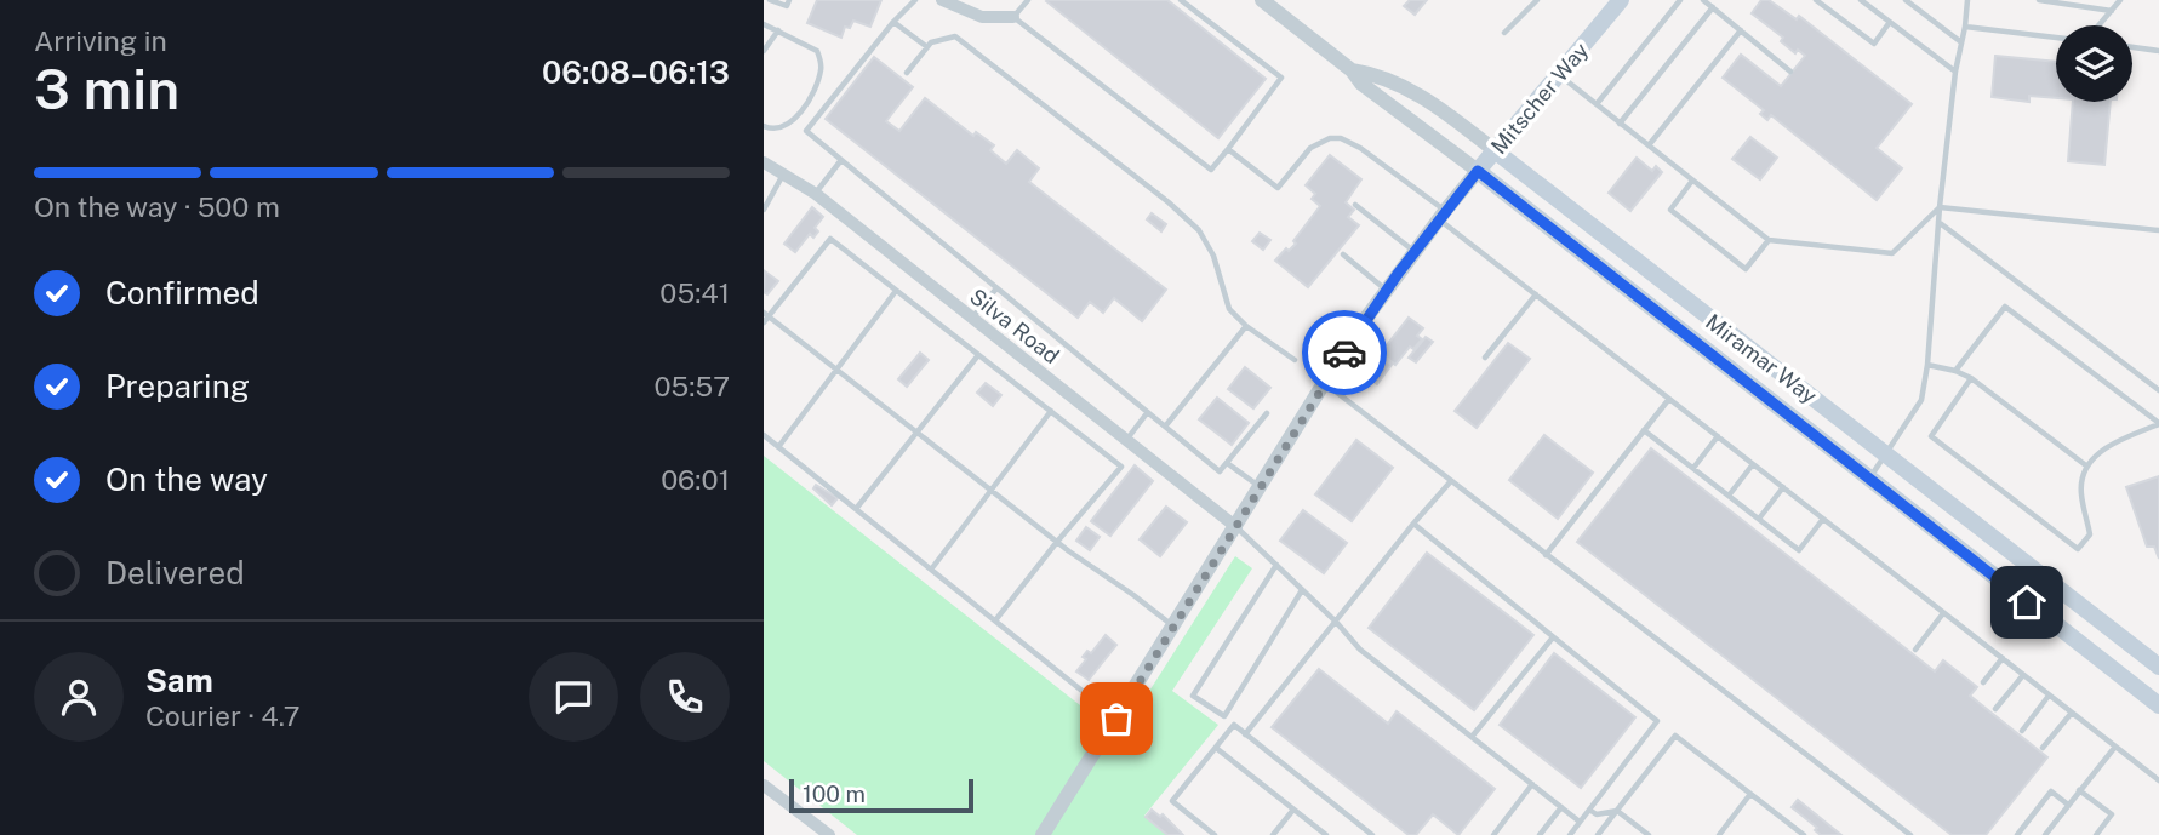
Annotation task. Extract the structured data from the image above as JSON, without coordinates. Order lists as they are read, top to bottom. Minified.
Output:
{"streets":{"main road":["Mitscher Way","Miramar Way"],"street":["Silva Road"]},"crossings":[["Mitscher Way","Silva Road"],["Mitscher Way","Miramar Way"]],"scale_bar":"100 m","page":{"heading":["3 min","Arriving in","06:08–06:13"],"panel":["Sam","Courier · 4.7"],"bar":"On the way · 500 m","list":[["Confirmed","05:41"],["Preparing","05:57"],["On the way","06:01"],"Delivered"],"scale":"100 m"}}
